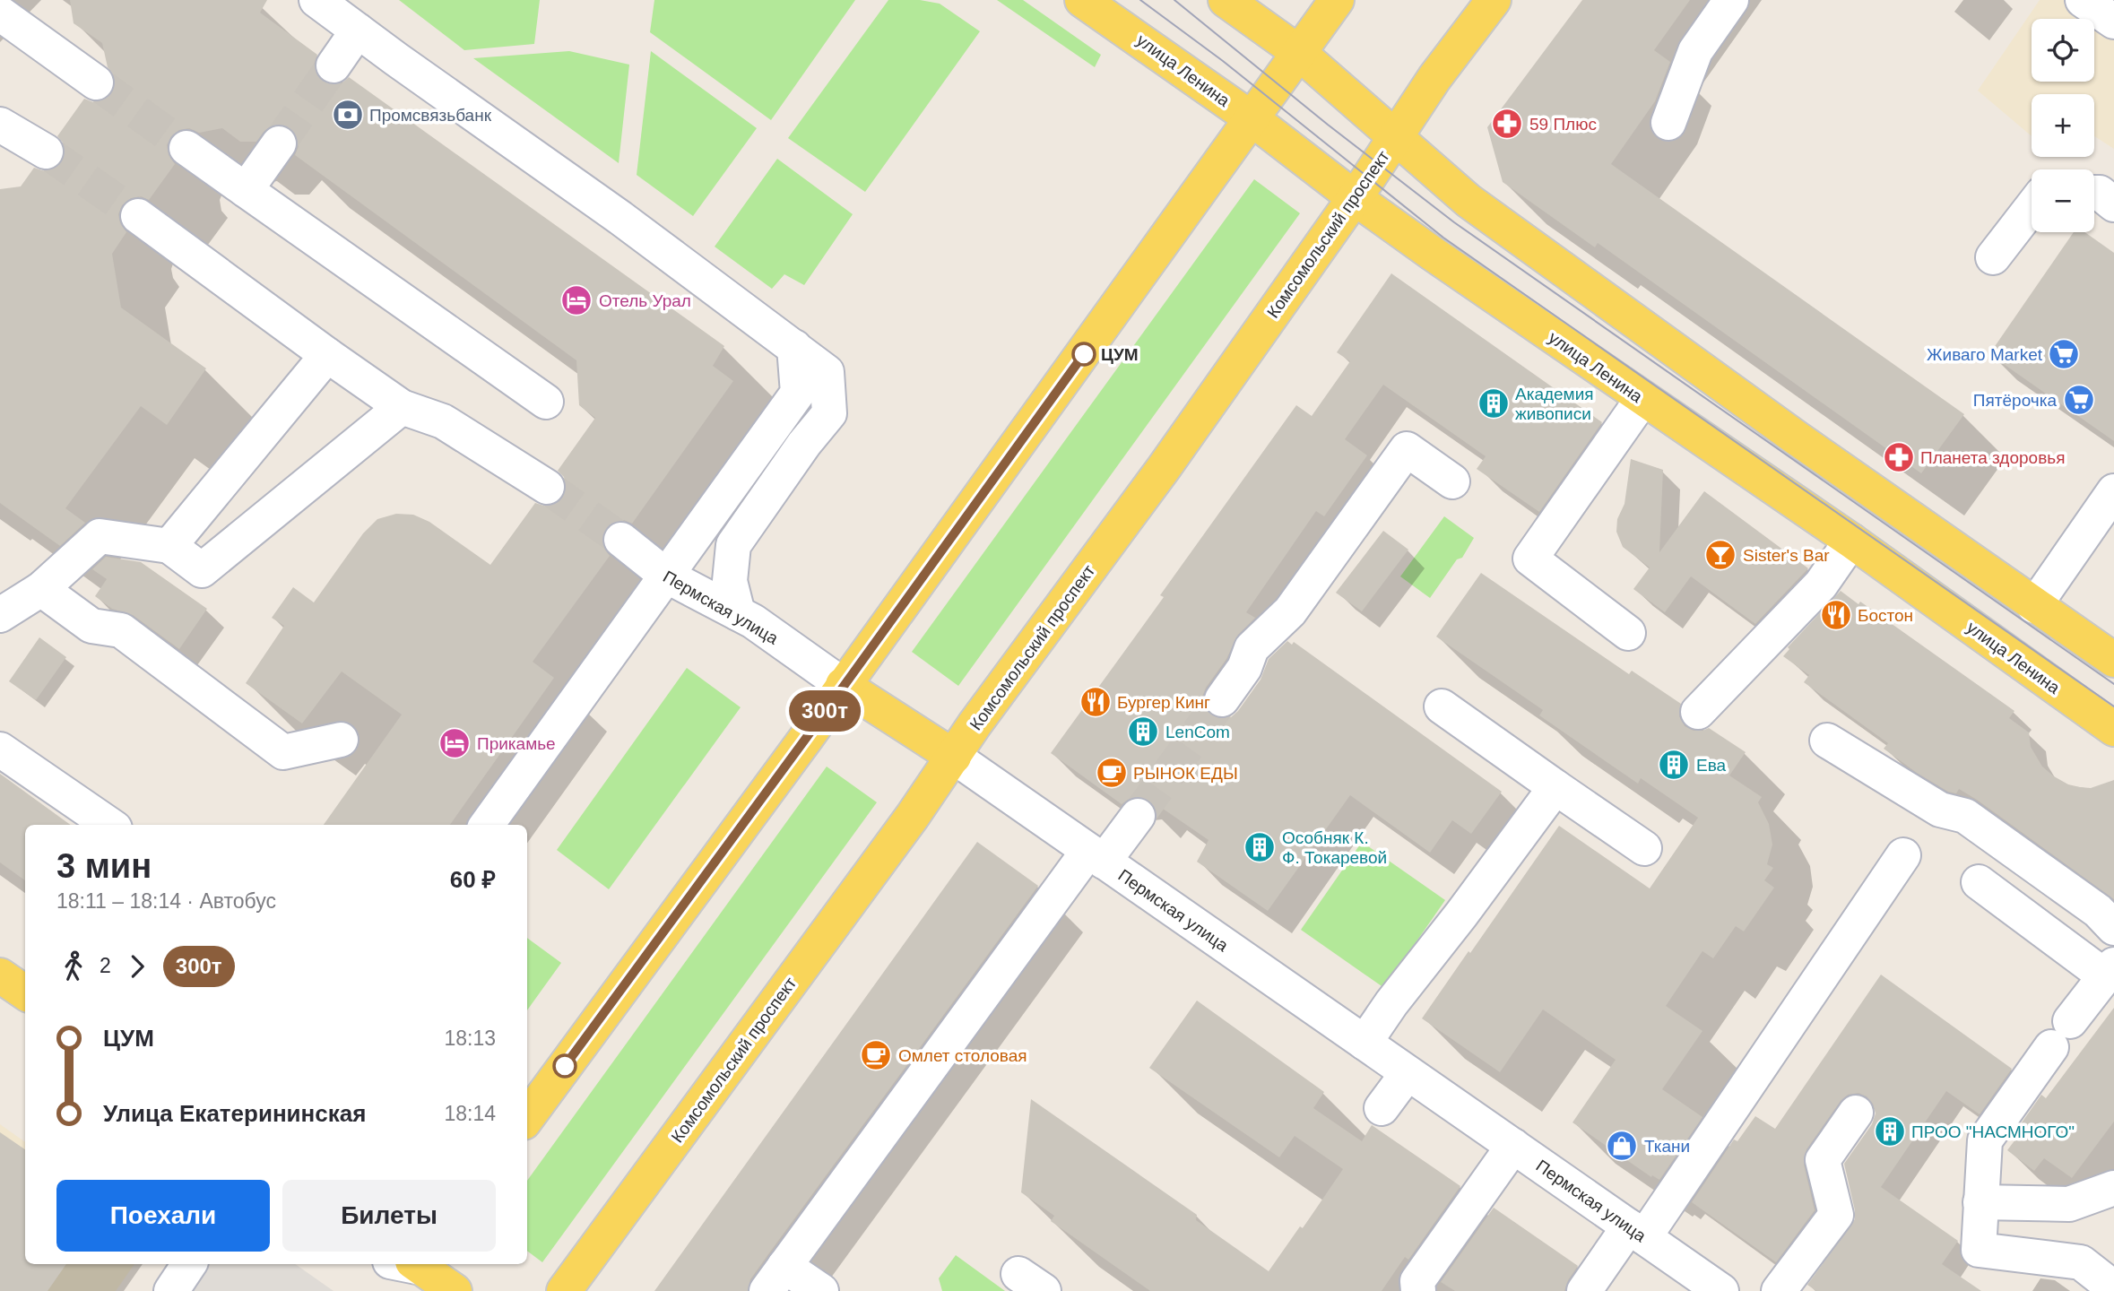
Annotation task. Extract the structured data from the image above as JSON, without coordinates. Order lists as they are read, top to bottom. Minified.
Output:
{"streets":{"main road":["улица Ленина","Комсомольский проспект","Пермская улица"]},"crossings":[["улица Ленина","Комсомольский проспект"],["Комсомольский проспект","Пермская улица"]],"places":{"bank":["Промсвязьбанк"],"pharmacy":["59 Плюс","Планета здоровья"],"hotel":["Отель Урал","Прикамье"],"other":["ЦУМ"],"supermarket":["Живаго Market","Пятёрочка"],"building":["Академия живописи","LenCom","Ева","Особняк К. Ф. Токаревой","ПРОО \"НАСМНОГО\""],"bar":["Sister's Bar"],"restaurant":["Бостон","Бургер Кинг"],"cafe":["РЫНОК ЕДЫ","Омлет столовая"],"shop":["Ткани"]},"lines":["bus line 300т"],"page":{"on_map":"300т","map_buttons":["+","−"],"heading":["3 мин","18:11 – 18:14 · Автобус","60 ₽"],"legs":["2","300т"],"list":[{"name":"ЦУМ","value":"18:13"},{"name":"Улица Екатерининская","value":"18:14"}],"buttons":["Поехали","Билеты"]}}
